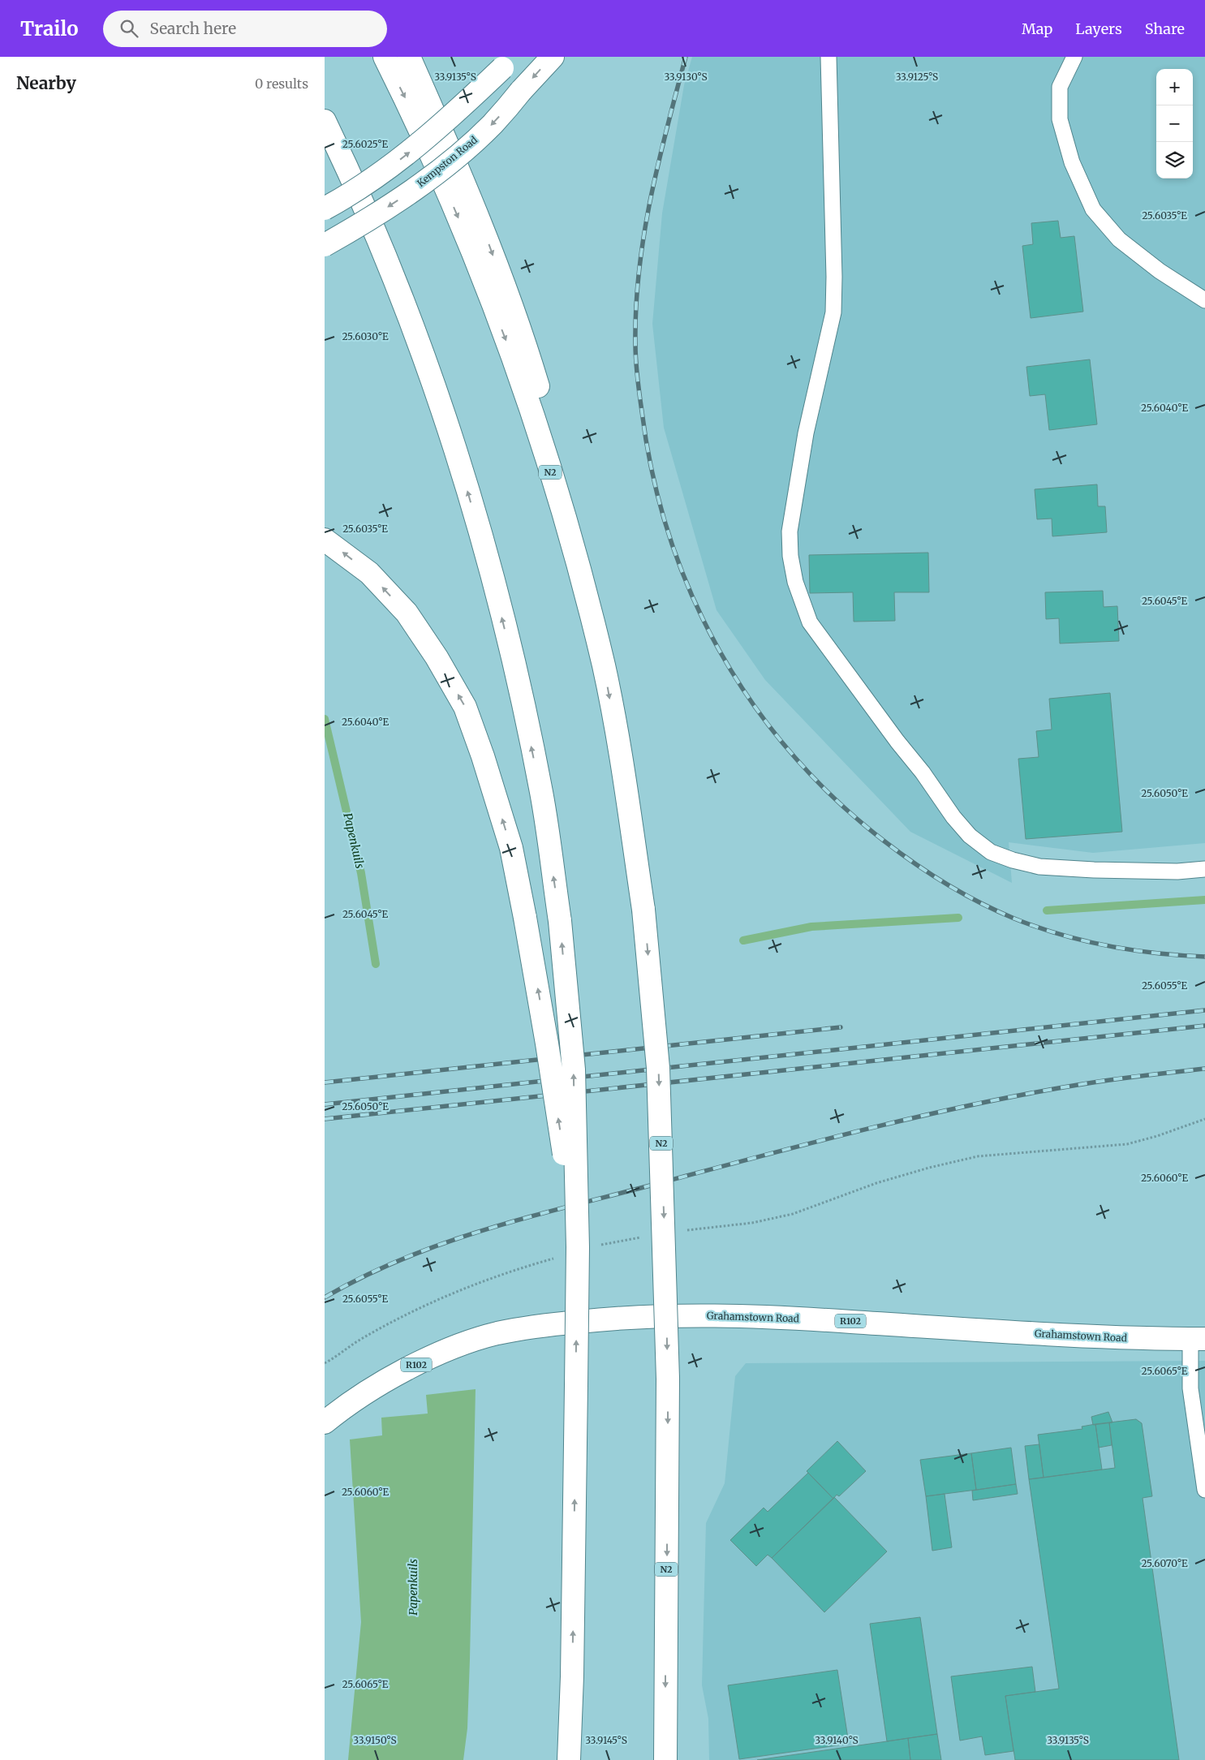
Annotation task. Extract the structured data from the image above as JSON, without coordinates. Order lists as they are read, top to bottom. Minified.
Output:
{"streets":{"main road":["Kempston Road","N2","Grahamstown Road","R102"]},"water":["Papenkuils"],"page":{"header":"Trailo","search":"Search here","nav":["Map","Layers","Share"],"heading":["Nearby","0 results"],"map_buttons":["+","−"]},"coordinates":["33.9135°S","33.9125°S","33.9130°S","25.6025°E","25.6035°E","25.6030°E","25.6040°E","25.6045°E","25.6050°E","25.6055°E","25.6060°E","25.6065°E","25.6070°E","33.9150°S","33.9145°S","33.9140°S"]}
